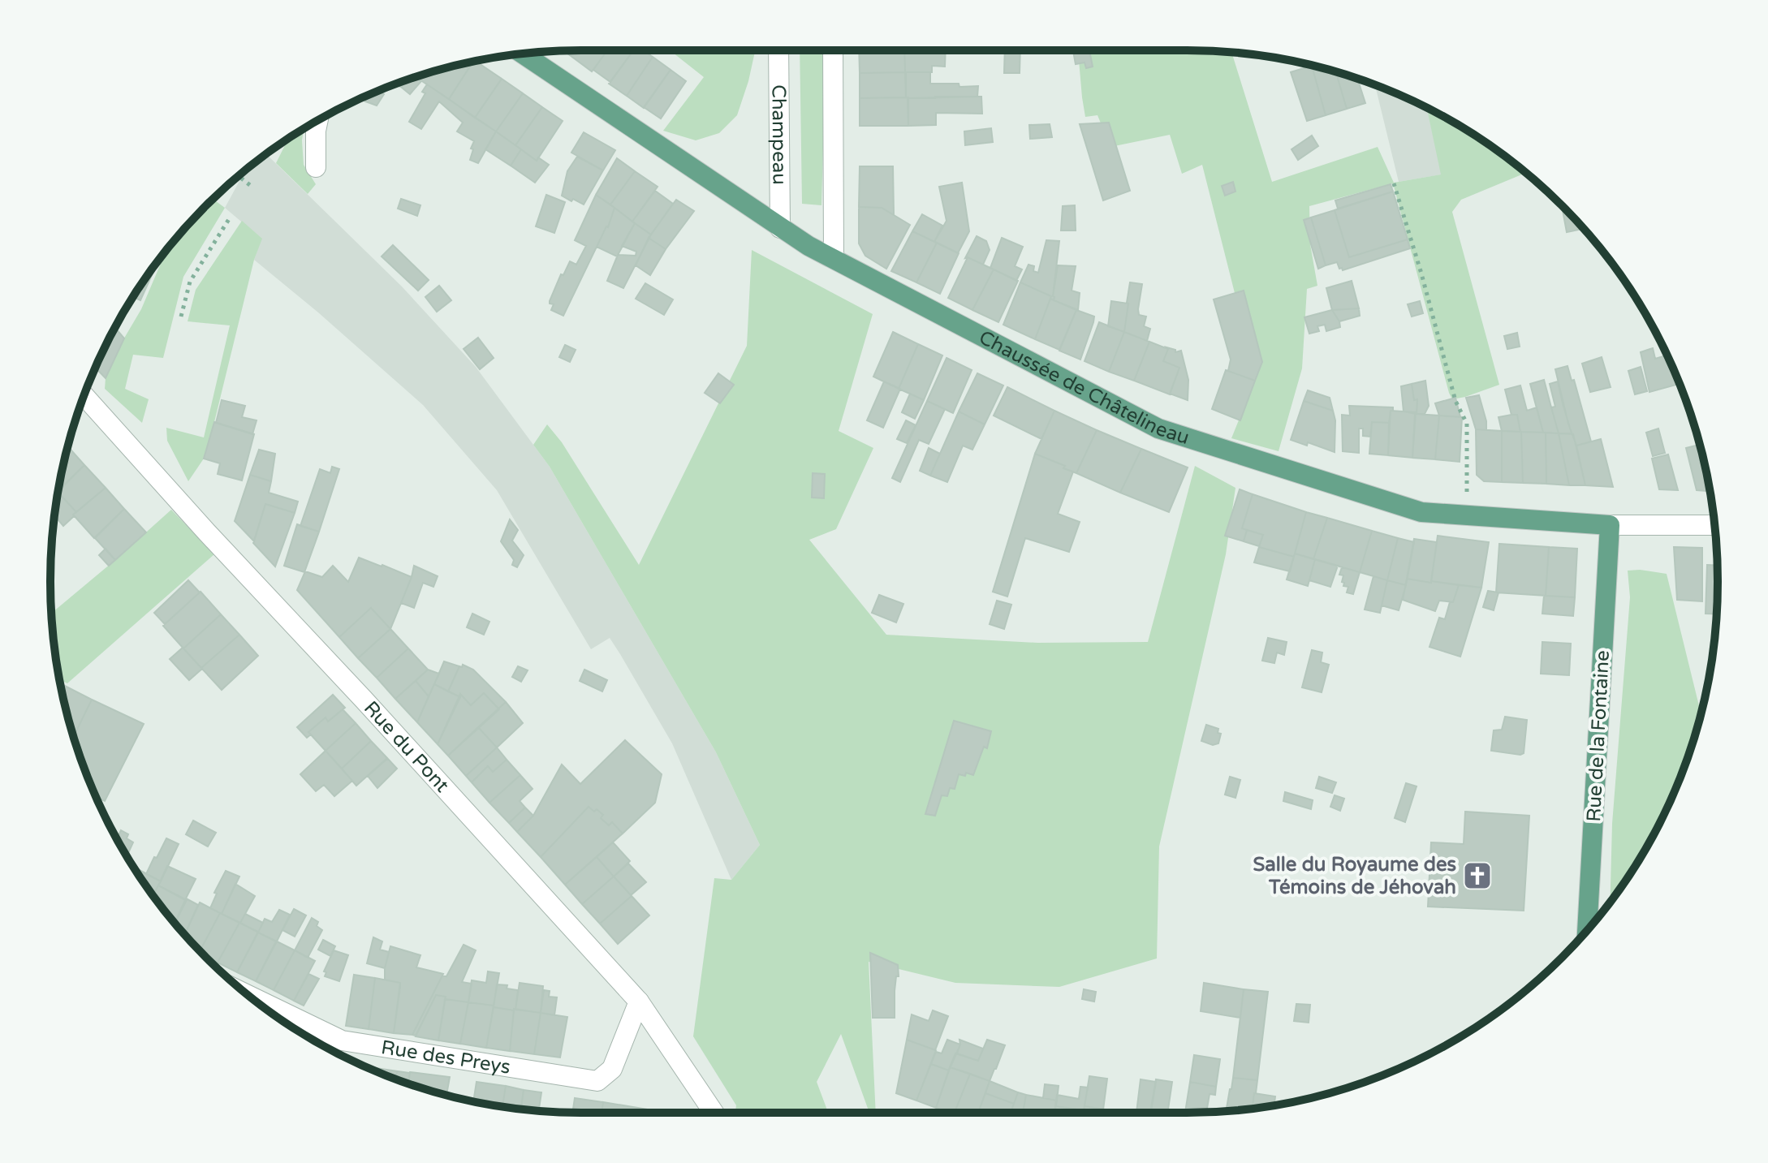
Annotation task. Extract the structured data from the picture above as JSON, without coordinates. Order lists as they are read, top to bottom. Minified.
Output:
{"streets":{"main road":["Chaussée de Châtelineau","Rue de la Fontaine"],"street":["Champeau","Rue du Pont","Rue des Preys"]},"crossings":[["Champeau","Chaussée de Châtelineau"],["Chaussée de Châtelineau","Rue de la Fontaine"],["Rue du Pont","Rue des Preys"]],"places":{"church":["Salle du Royaume des Témoins de Jéhovah"]}}
